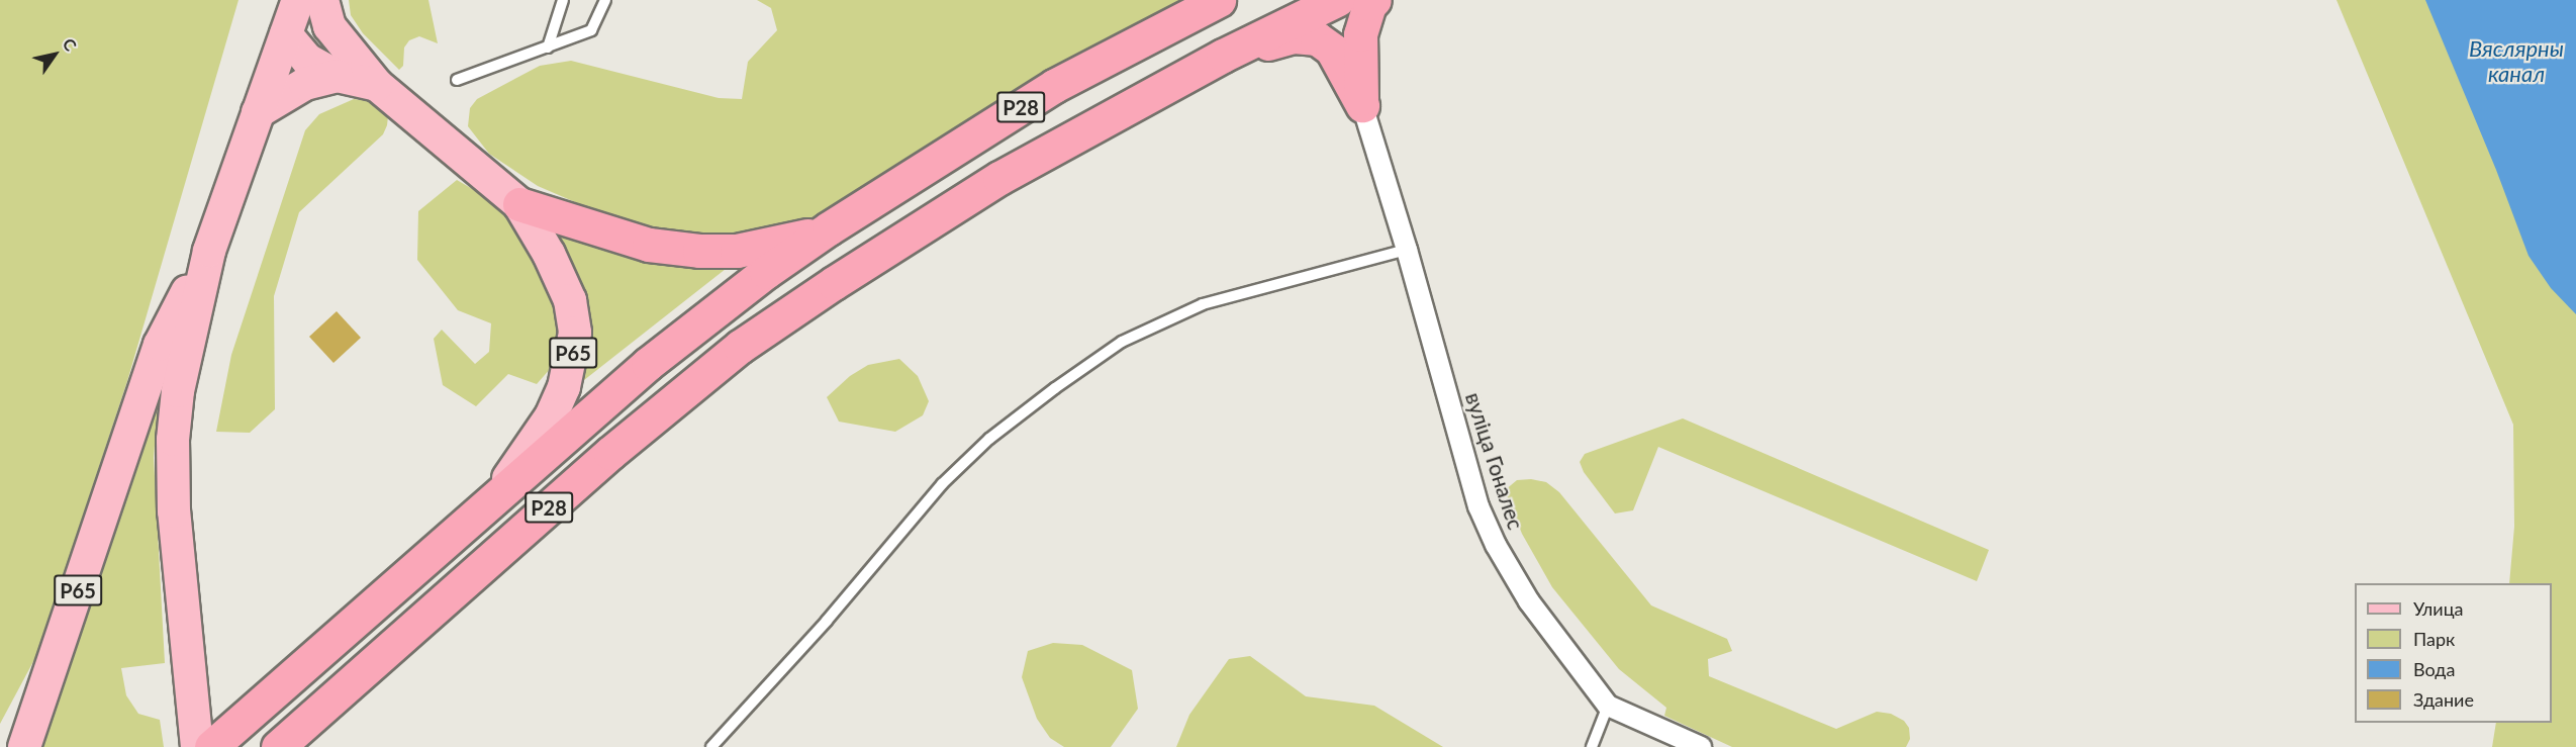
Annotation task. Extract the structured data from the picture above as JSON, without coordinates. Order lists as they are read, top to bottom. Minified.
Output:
{"streets":{"highway":["Р28","Р65"],"street":["вуліца Гоналес"]},"crossings":[["Р28","Р65"]],"water":["Вяслярны канал"],"legend":["Улица","Парк","Вода","Здание"],"north":"top right"}
